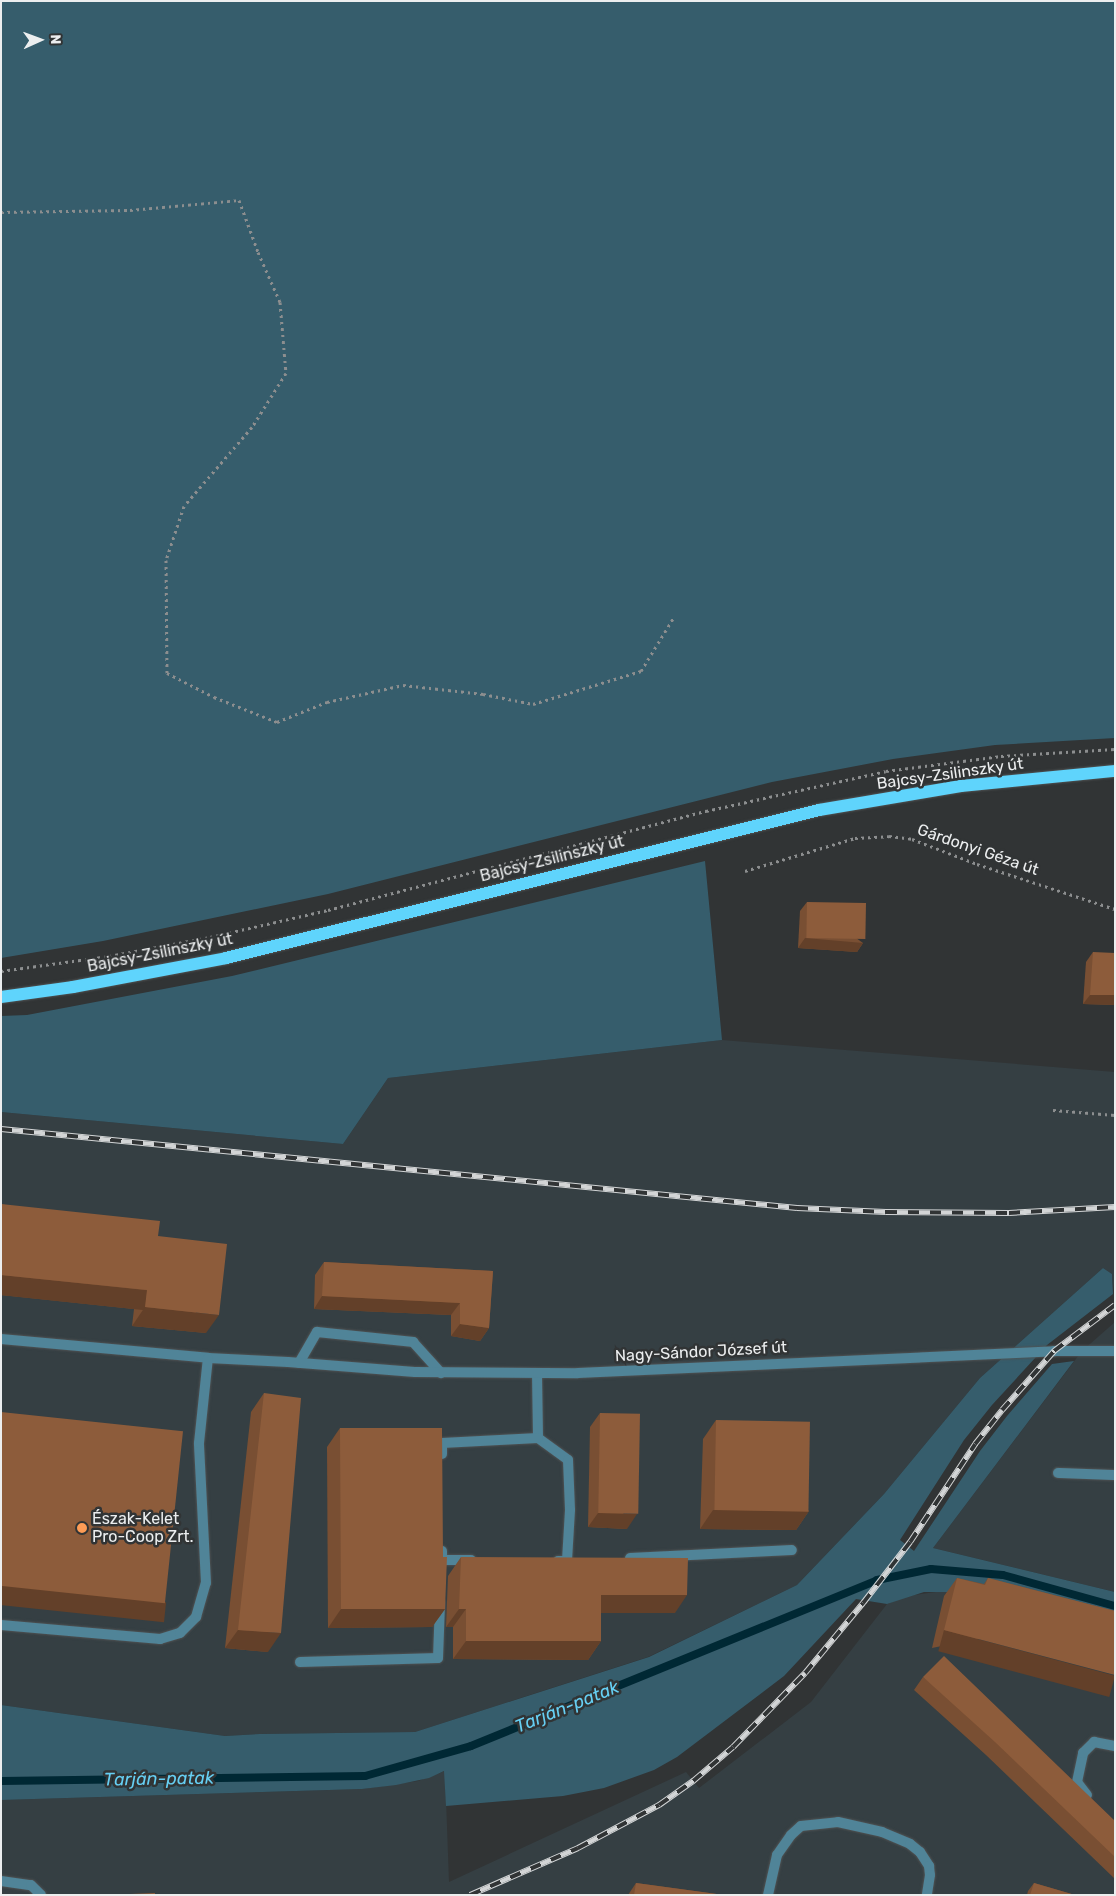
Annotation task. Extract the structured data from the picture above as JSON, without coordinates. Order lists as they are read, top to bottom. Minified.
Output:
{"streets":{"main road":["Bajcsy-Zsilinszky út"],"street":["Nagy-Sándor József út"],"path":["Gárdonyi Géza út"]},"water":["Tarján-patak"],"places":["Észak-Kelet Pro-Coop Zrt."],"north":"right"}
